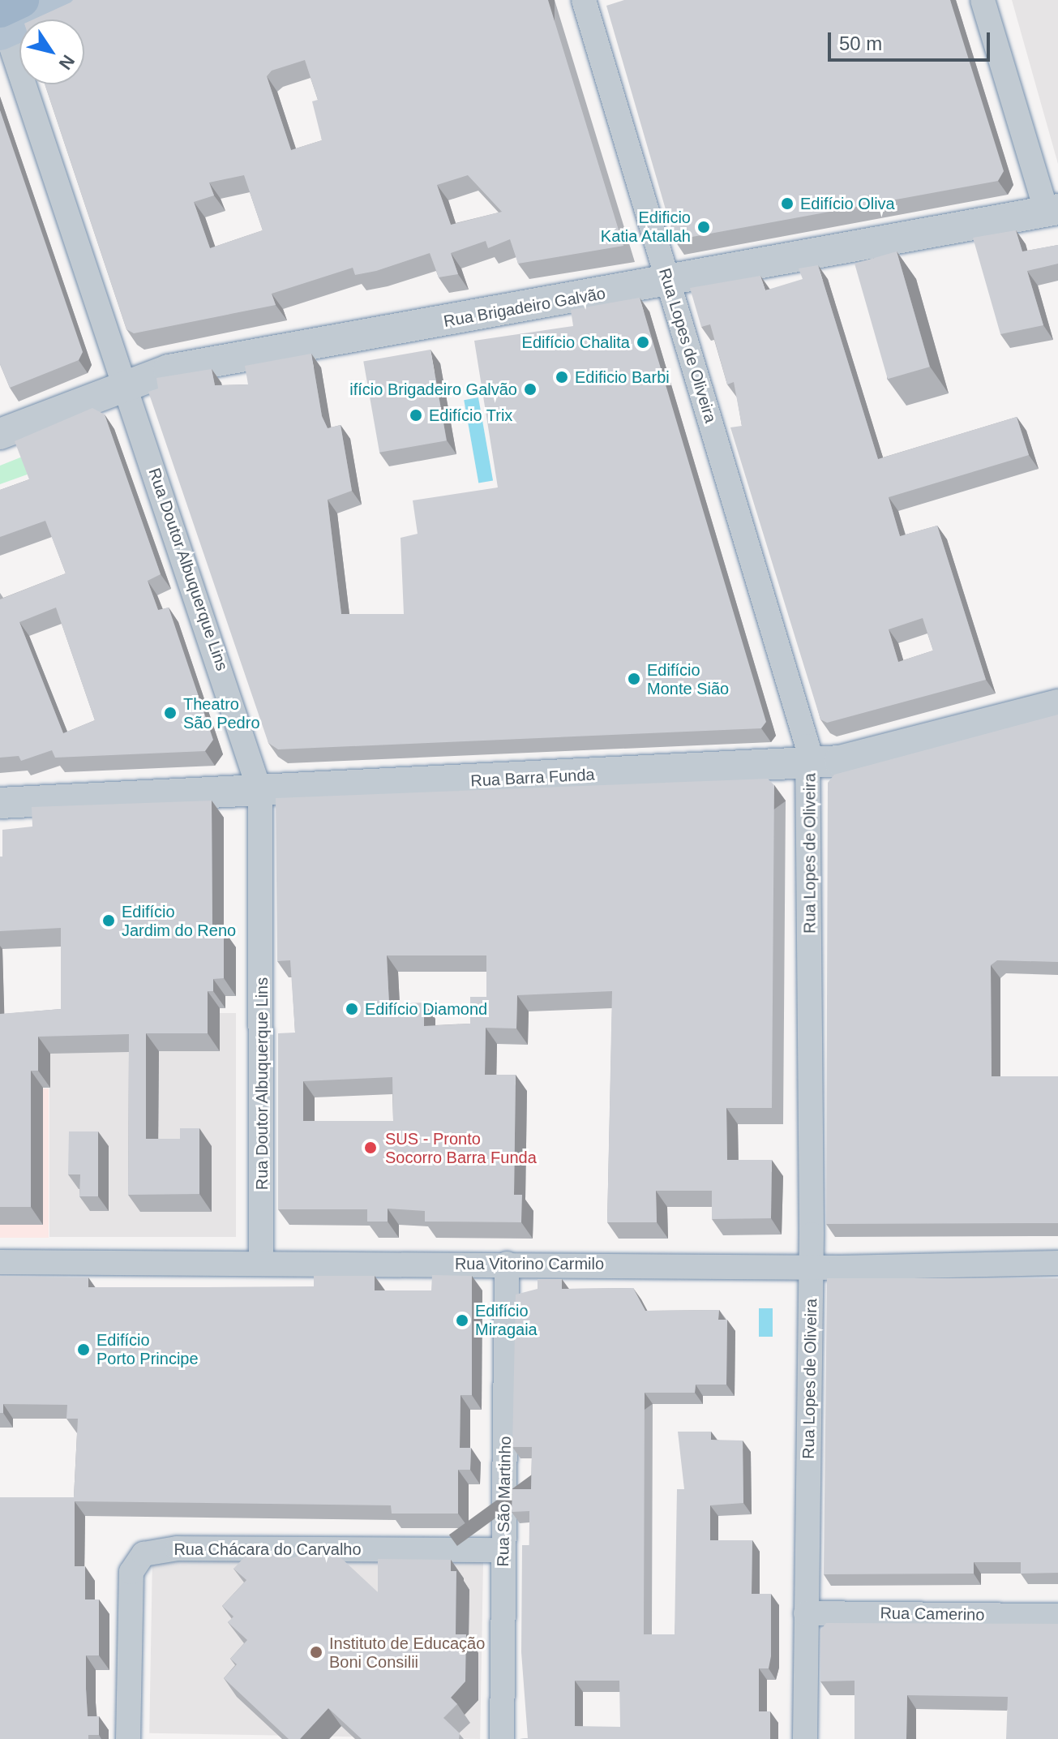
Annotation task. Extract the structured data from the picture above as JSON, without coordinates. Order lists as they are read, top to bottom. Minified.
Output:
{"streets":{"street":["Rua Brigadeiro Galvão","Rua Lopes de Oliveira","Rua Doutor Albuquerque Lins","Rua Barra Funda","Rua Vitorino Carmilo","Rua São Martinho","Rua Chácara do Carvalho","Rua Camerino"]},"crossings":[["Rua Brigadeiro Galvão","Rua Lopes de Oliveira"],["Rua Brigadeiro Galvão","Rua Doutor Albuquerque Lins"],["Rua Lopes de Oliveira","Rua Barra Funda"],["Rua Lopes de Oliveira","Rua Vitorino Carmilo"],["Rua Lopes de Oliveira","Rua Camerino"],["Rua Doutor Albuquerque Lins","Rua Barra Funda"],["Rua Doutor Albuquerque Lins","Rua Vitorino Carmilo"],["Rua Vitorino Carmilo","Rua São Martinho"],["Rua São Martinho","Rua Chácara do Carvalho"]],"places":["Edifício Oliva","Edificio Katia Atallah","Edifício Chalita","Edificio Barbi","ifício Brigadeiro Galvão","Edifício Trix","Edifício Monte Sião","Theatro São Pedro","Edifício Jardim do Reno","Edifício Diamond","SUS - Pronto Socorro Barra Funda","Edifício Miragaia","Edifício Porto Principe","Instituto de Educação Boni Consilii"],"scale_bar":"50 m","north":"bottom right"}
